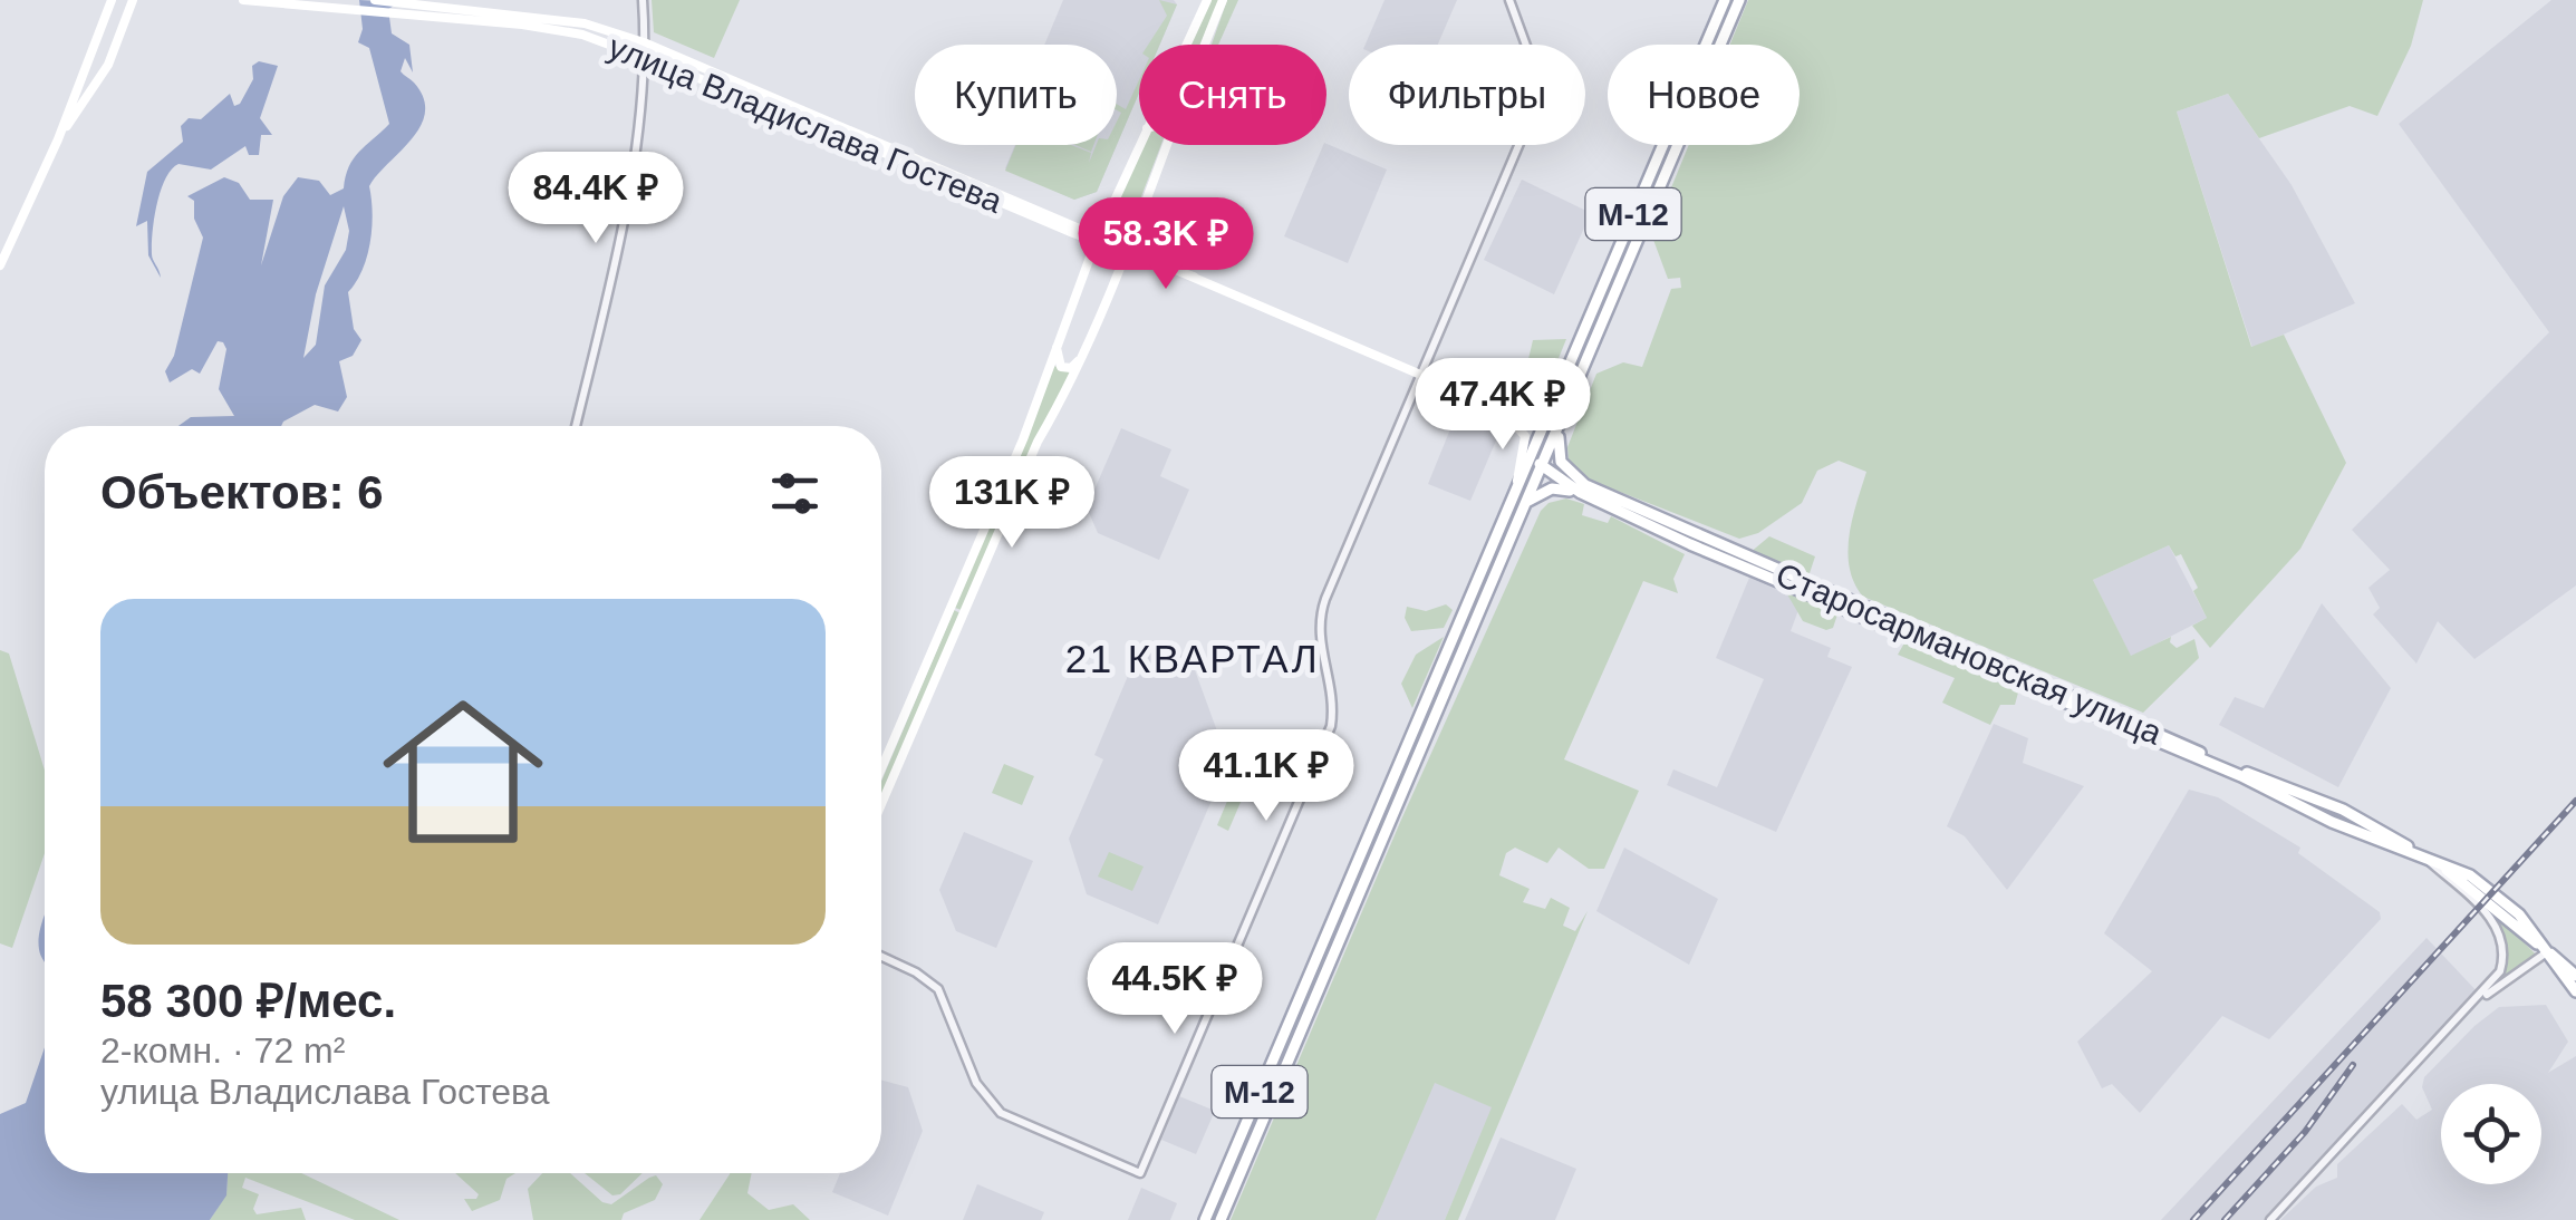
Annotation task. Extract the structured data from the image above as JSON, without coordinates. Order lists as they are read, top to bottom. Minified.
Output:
{"streets":{"main road":["улица Владислава Гостева","М-12","Старосармановская улица"]},"crossings":[["М-12","Старосармановская улица"]],"districts":["21 КВАРТАЛ"],"page":{"chip":["Купить","Снять","Фильтры","Новое"],"price":["84.4K ₽","58.3K ₽","47.4K ₽","131K ₽","41.1K ₽","44.5K ₽"],"heading":"Объектов: 6","list":[{"name":"58 300 ₽/мес.","note":"2-комн. · 72 m² · улица Владислава Гостева"}]}}
